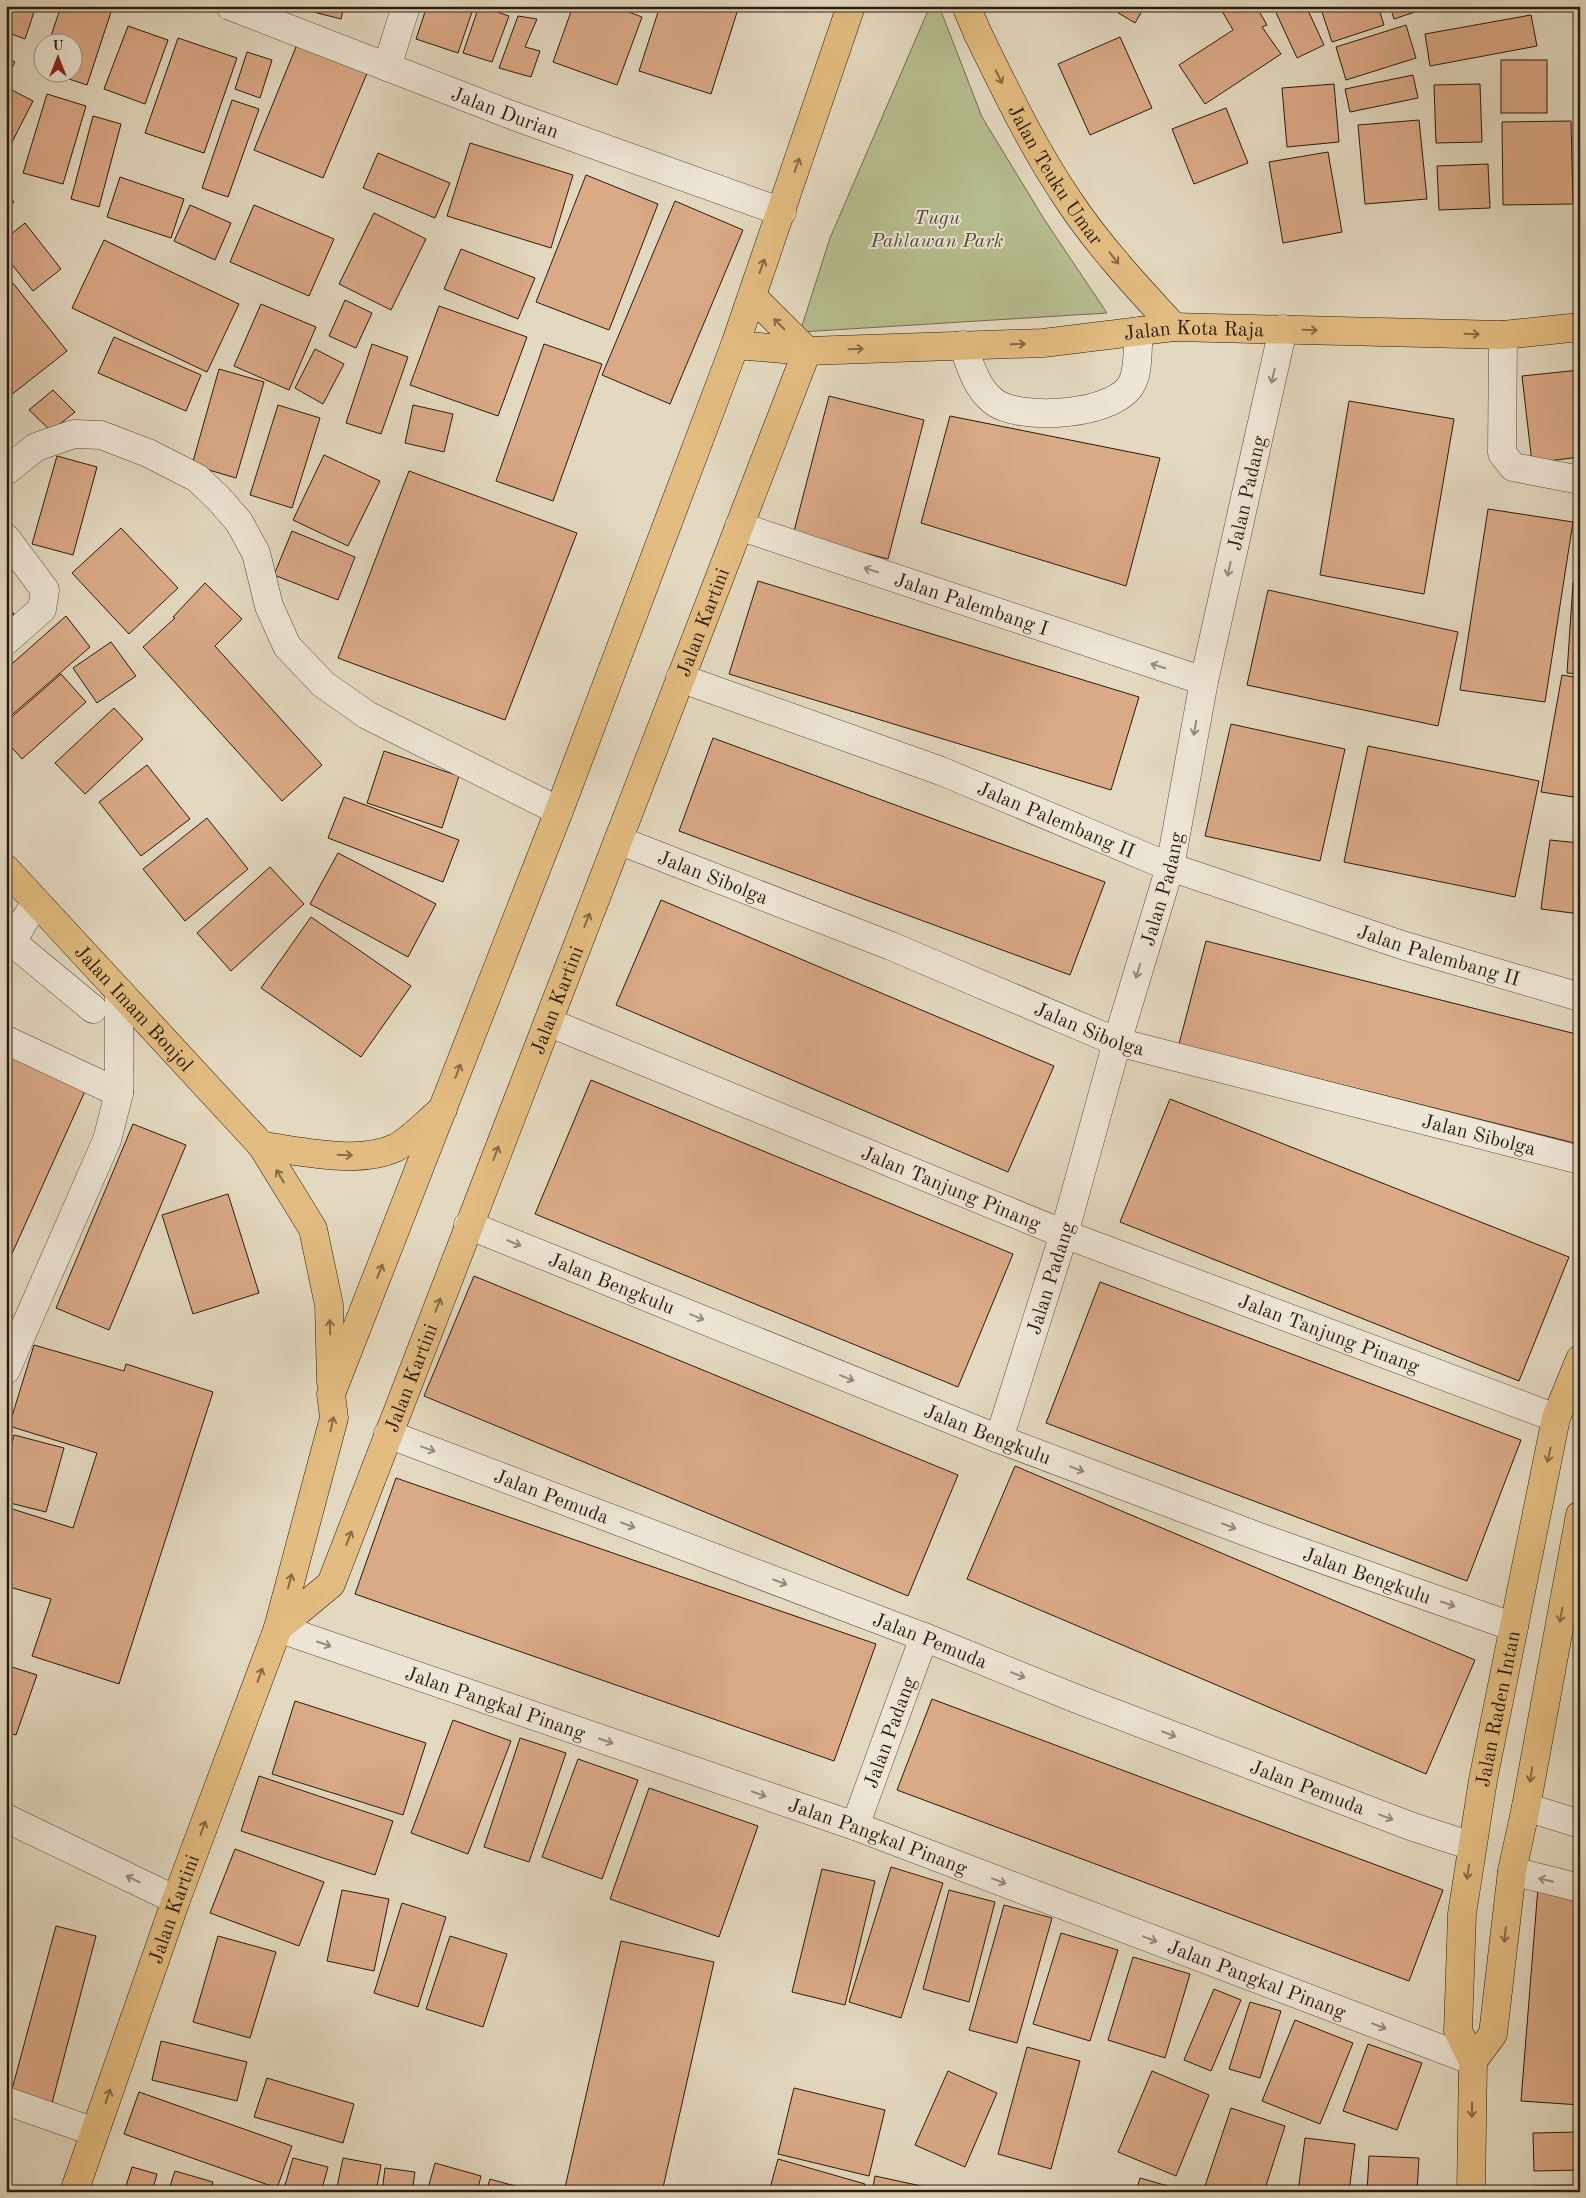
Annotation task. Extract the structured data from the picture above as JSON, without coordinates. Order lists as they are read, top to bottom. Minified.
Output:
{"streets":{"main road":["Jalan Teuku Umar","Jalan Kota Raja","Jalan Kartini","Jalan Imam Bonjol","Jalan Raden Intan"],"street":["Jalan Durian","Jalan Padang","Jalan Palembang I","Jalan Palembang II","Jalan Sibolga","Jalan Tanjung Pinang","Jalan Bengkulu","Jalan Pemuda","Jalan Pangkal Pinang"]},"crossings":[["Jalan Durian","Jalan Kartini"],["Jalan Teuku Umar","Jalan Kota Raja"],["Jalan Kota Raja","Jalan Padang"],["Jalan Kota Raja","Jalan Kartini"],["Jalan Padang","Jalan Palembang I"],["Jalan Padang","Jalan Palembang II"],["Jalan Padang","Jalan Sibolga"],["Jalan Padang","Jalan Tanjung Pinang"],["Jalan Padang","Jalan Bengkulu"],["Jalan Padang","Jalan Pemuda"],["Jalan Padang","Jalan Pangkal Pinang"],["Jalan Palembang I","Jalan Kartini"],["Jalan Kartini","Jalan Palembang II"],["Jalan Kartini","Jalan Sibolga"],["Jalan Kartini","Jalan Imam Bonjol"],["Jalan Kartini","Jalan Tanjung Pinang"],["Jalan Kartini","Jalan Bengkulu"],["Jalan Kartini","Jalan Pemuda"],["Jalan Kartini","Jalan Pangkal Pinang"],["Jalan Tanjung Pinang","Jalan Raden Intan"],["Jalan Bengkulu","Jalan Raden Intan"],["Jalan Pemuda","Jalan Raden Intan"],["Jalan Pangkal Pinang","Jalan Raden Intan"]],"one_way":["Jalan Teuku Umar","Jalan Kota Raja","Jalan Padang","Jalan Palembang I","Jalan Kartini","Jalan Imam Bonjol","Jalan Bengkulu","Jalan Pemuda","Jalan Pangkal Pinang"],"parks":["Tugu Pahlawan Park"],"north":"top"}
